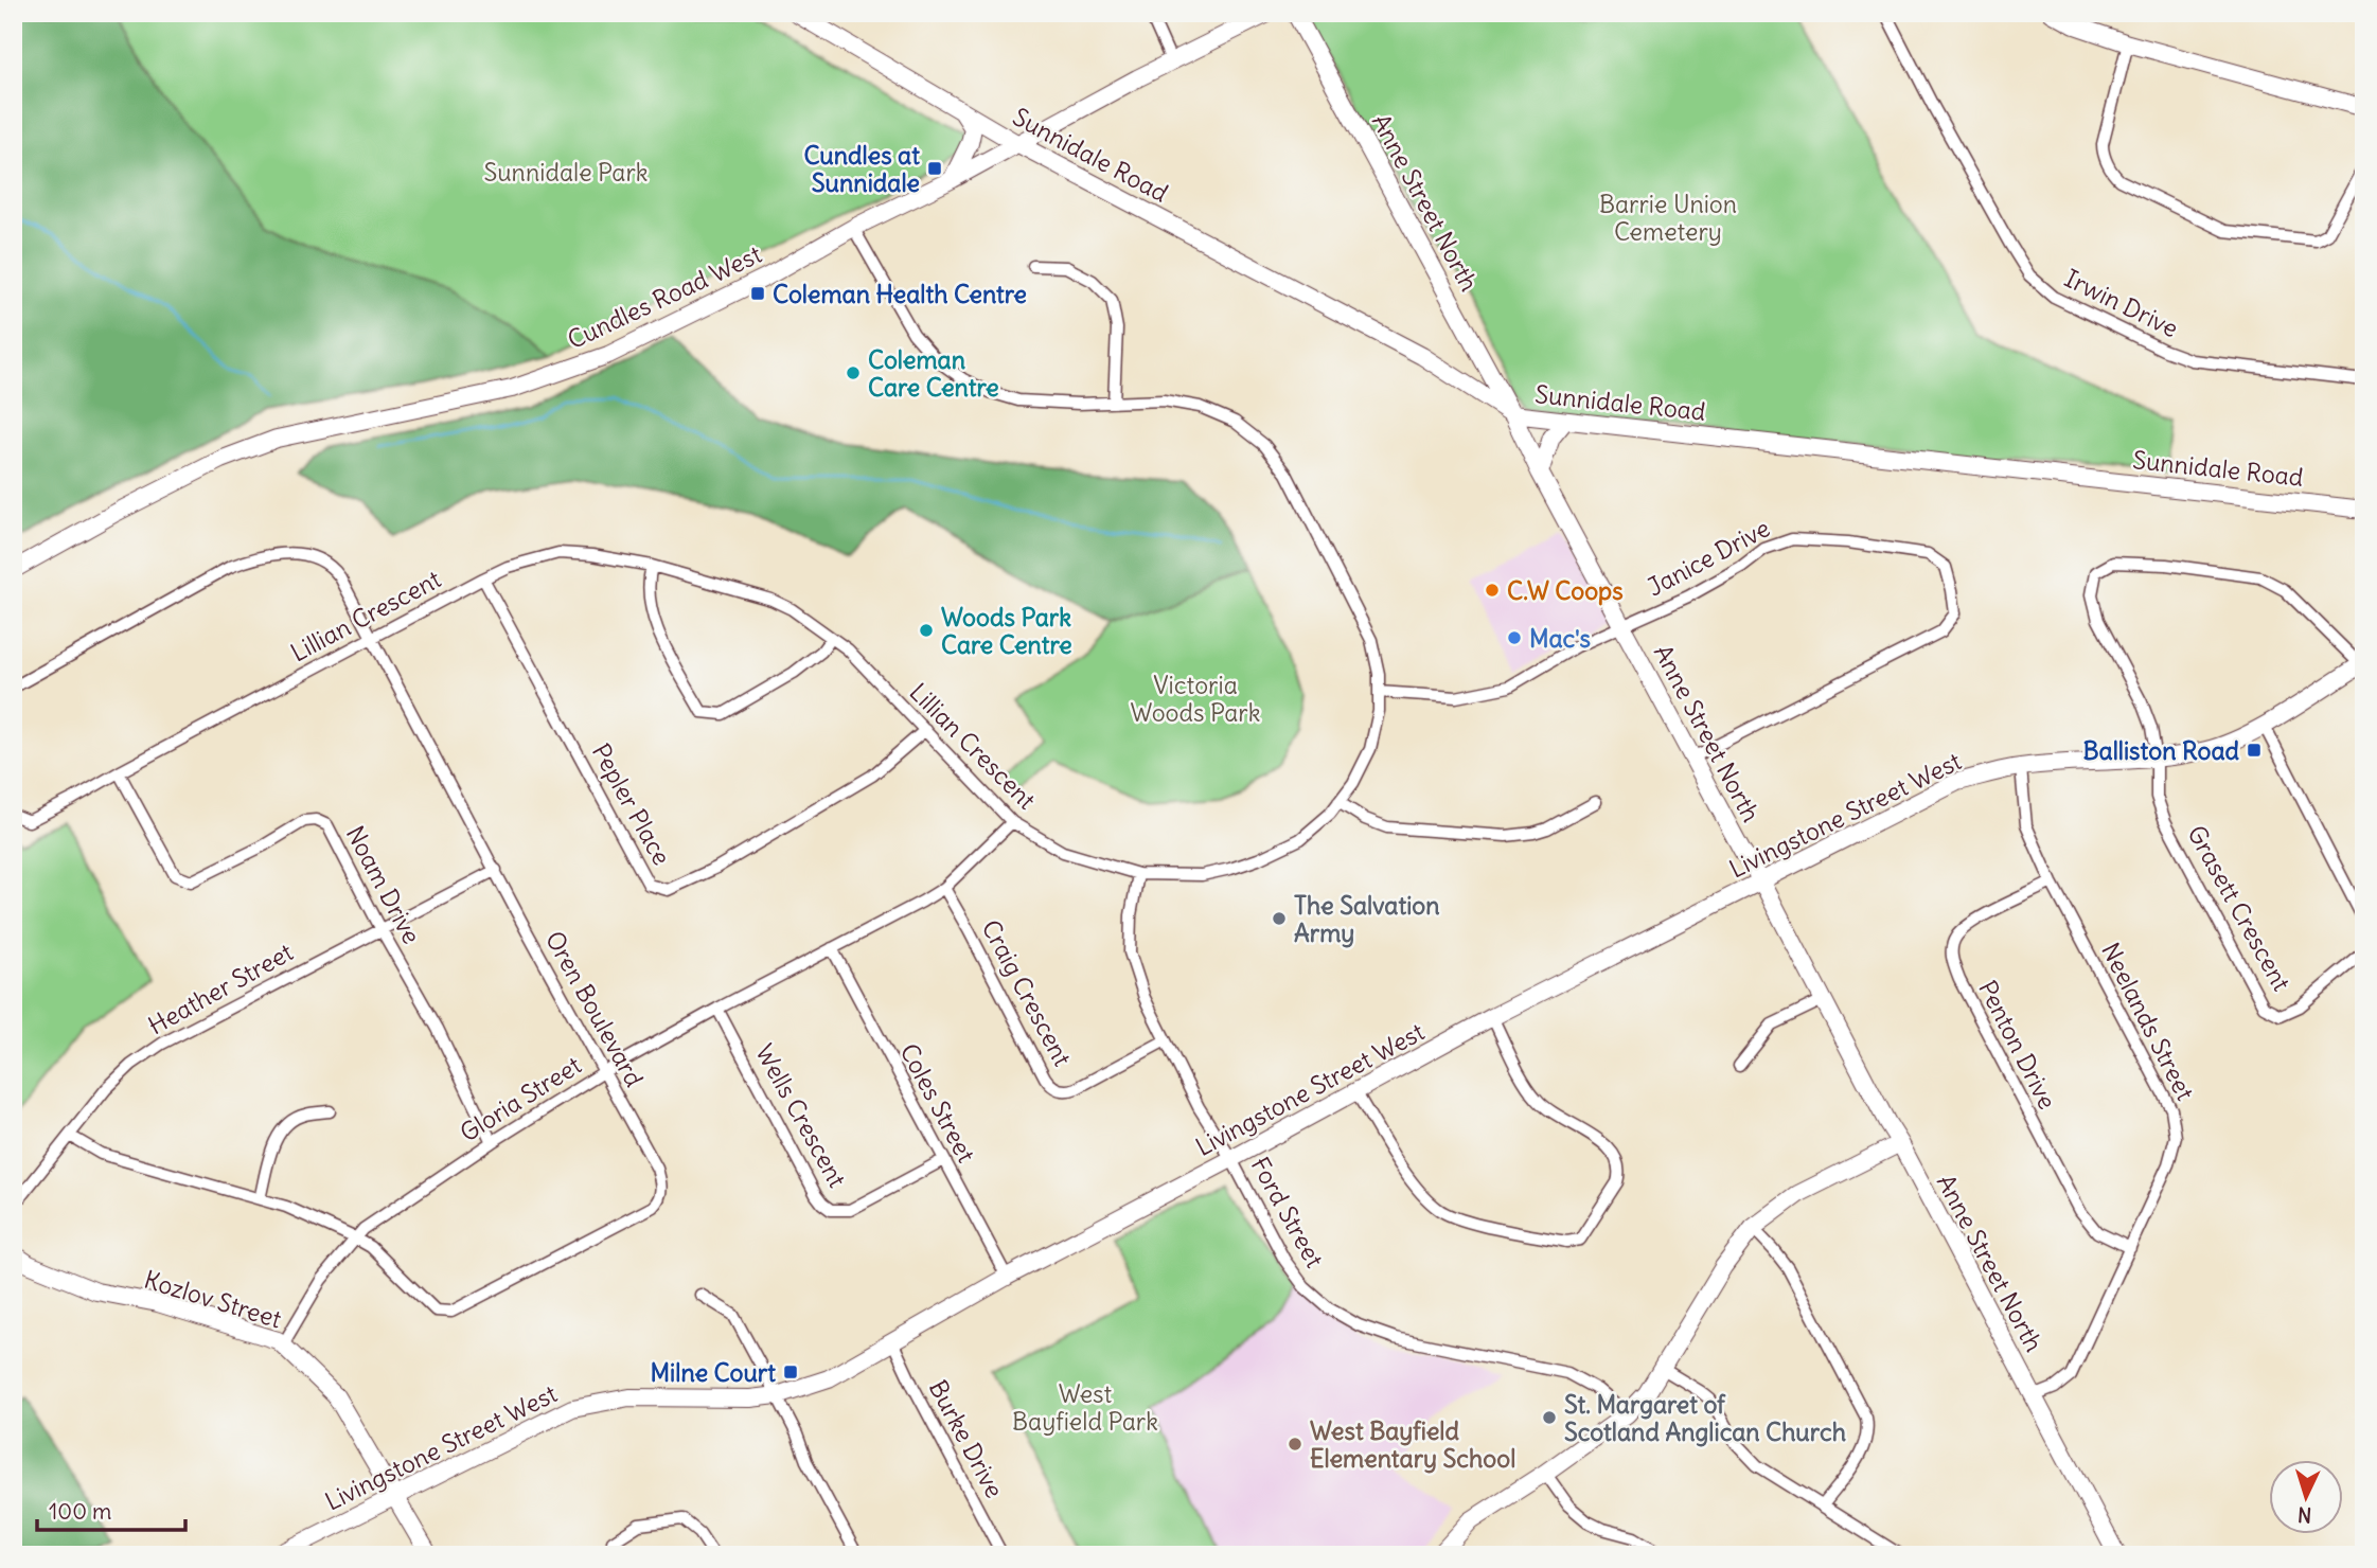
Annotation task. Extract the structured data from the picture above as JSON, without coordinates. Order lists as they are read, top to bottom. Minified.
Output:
{"streets":{"street":["Sunnidale Road","Anne Street North","Cundles Road West","Irwin Drive","Janice Drive","Lillian Crescent","Pepler Place","Livingstone Street West","Noam Drive","Grasett Crescent","Heather Street","Craig Crescent","Oren Boulevard","Neelands Street","Penton Drive","Gloria Street","Coles Street","Wells Crescent","Ford Street","Kozlov Street","Burke Drive"]},"crossings":[["Sunnidale Road","Anne Street North"],["Sunnidale Road","Cundles Road West"],["Anne Street North","Janice Drive"],["Anne Street North","Livingstone Street West"],["Anne Street North","Neelands Street"],["Cundles Road West","Lillian Crescent"],["Janice Drive","Lillian Crescent"],["Lillian Crescent","Pepler Place"],["Lillian Crescent","Noam Drive"],["Lillian Crescent","Oren Boulevard"],["Lillian Crescent","Gloria Street"],["Lillian Crescent","Ford Street"],["Livingstone Street West","Grasett Crescent"],["Livingstone Street West","Neelands Street"],["Livingstone Street West","Coles Street"],["Livingstone Street West","Ford Street"],["Livingstone Street West","Kozlov Street"],["Livingstone Street West","Burke Drive"],["Noam Drive","Heather Street"],["Noam Drive","Gloria Street"],["Heather Street","Oren Boulevard"],["Craig Crescent","Gloria Street"],["Craig Crescent","Ford Street"],["Oren Boulevard","Gloria Street"],["Neelands Street","Penton Drive"],["Gloria Street","Coles Street"],["Gloria Street","Wells Crescent"],["Gloria Street","Kozlov Street"],["Coles Street","Wells Crescent"]],"parks":["Sunnidale Park","Barrie Union Cemetery","Victoria Woods Park","West Bayfield Park"],"places":{"transit":["Cundles at Sunnidale","Coleman Health Centre","Balliston Road","Milne Court"],"other":["Coleman Care Centre","C.W Coops","Woods Park Care Centre","Mac's","The Salvation Army","St. Margaret of Scotland Anglican Church","West Bayfield Elementary School"]},"scale_bar":"100 m","north":"bottom"}
